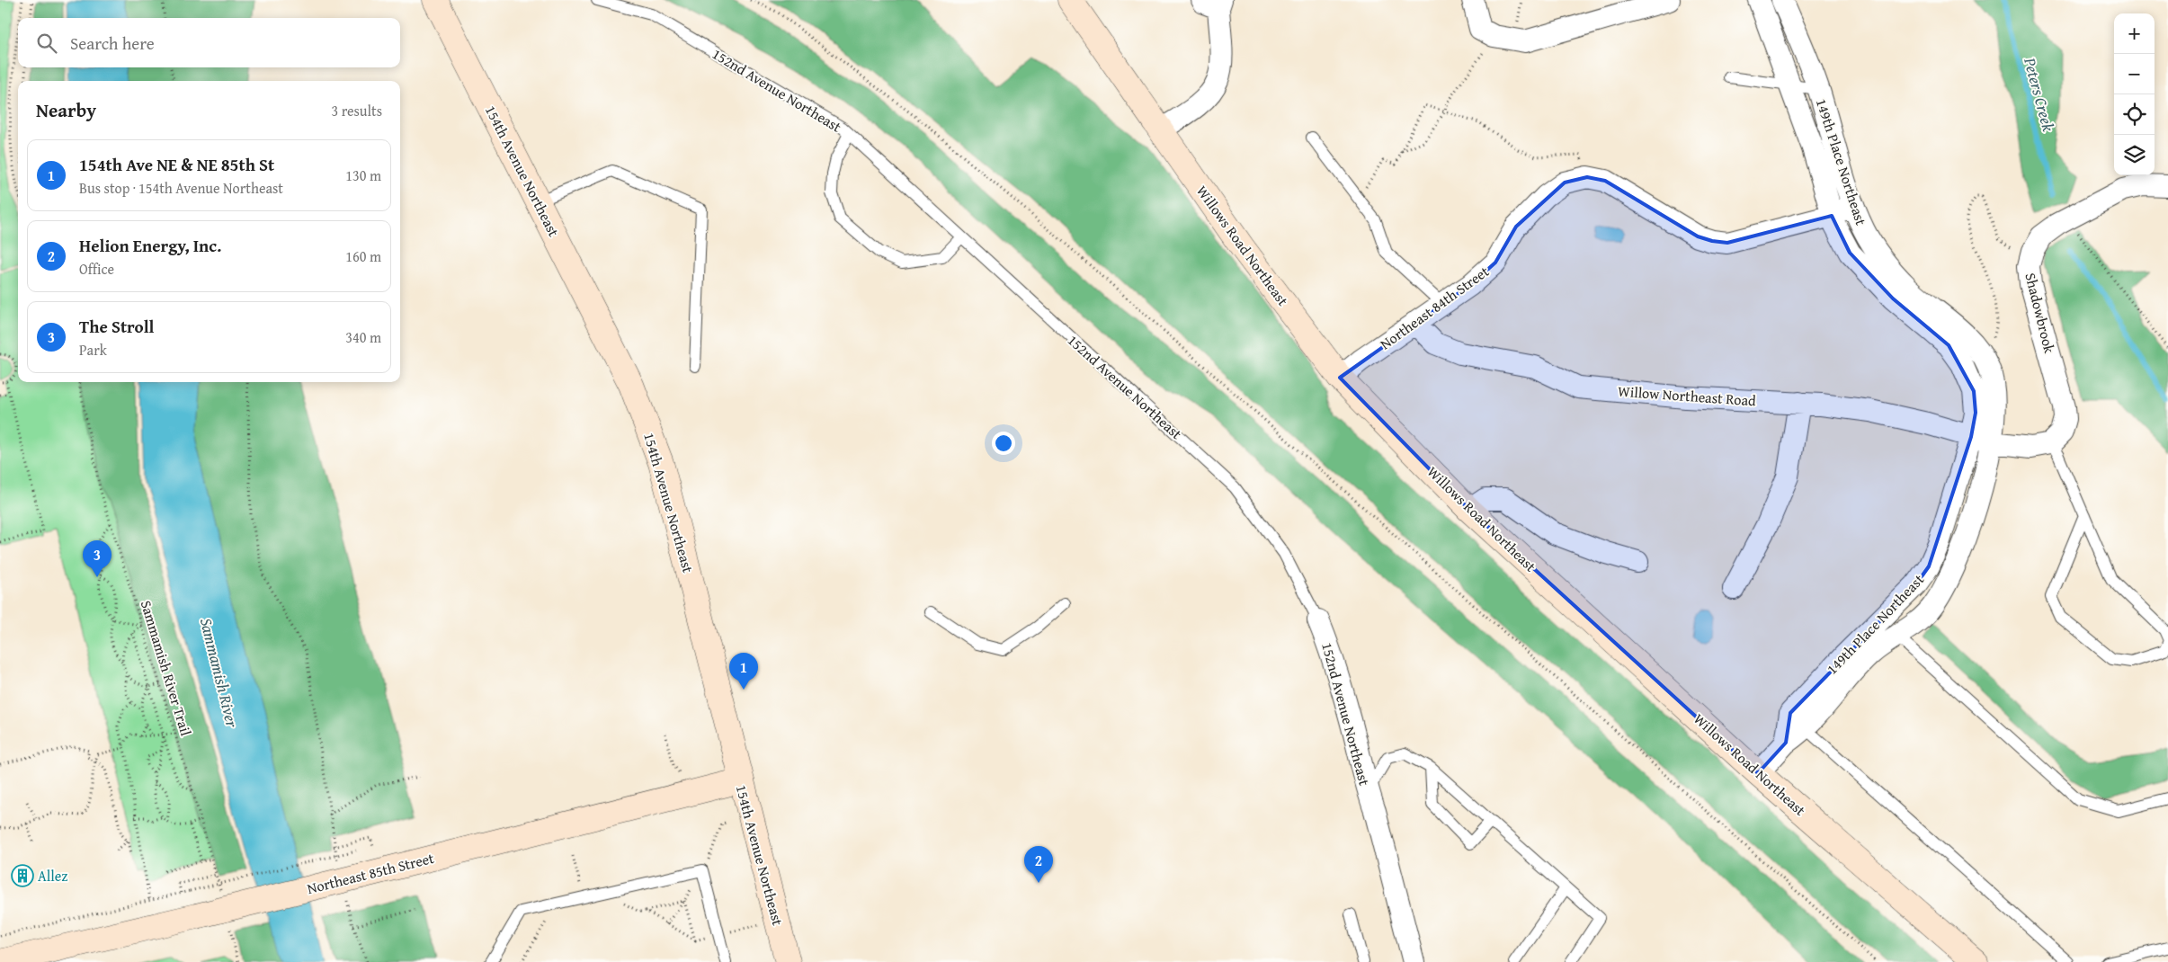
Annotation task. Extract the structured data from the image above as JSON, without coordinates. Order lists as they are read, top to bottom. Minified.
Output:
{"streets":{"street":["152nd Avenue Northeast","149th Place Northeast","154th Avenue Northeast","Willows Road Northeast","Northeast 84th Street","Shadowbrook","Willow Northeast Road","Northeast 85th Street"],"path":["Sammamish River Trail"]},"crossings":[["149th Place Northeast","Willows Road Northeast"],["149th Place Northeast","Northeast 84th Street"],["149th Place Northeast","Willow Northeast Road"],["154th Avenue Northeast","Northeast 85th Street"],["Willows Road Northeast","Northeast 84th Street"],["Northeast 84th Street","Willow Northeast Road"]],"water":["Peters Creek","Sammamish River"],"places":{"building":["Allez"]},"page":{"map_buttons":["+","−"],"search":"Search here","heading":["Nearby","3 results"],"list":[{"mark":"1","name":"154th Ave NE & NE 85th St","note":"Bus stop · 154th Avenue Northeast","value":"130 m"},{"mark":"2","name":"Helion Energy, Inc.","note":"Office","value":"160 m"},{"mark":"3","name":"The Stroll","note":"Park","value":"340 m"}],"pins":["3","1","2"]}}
